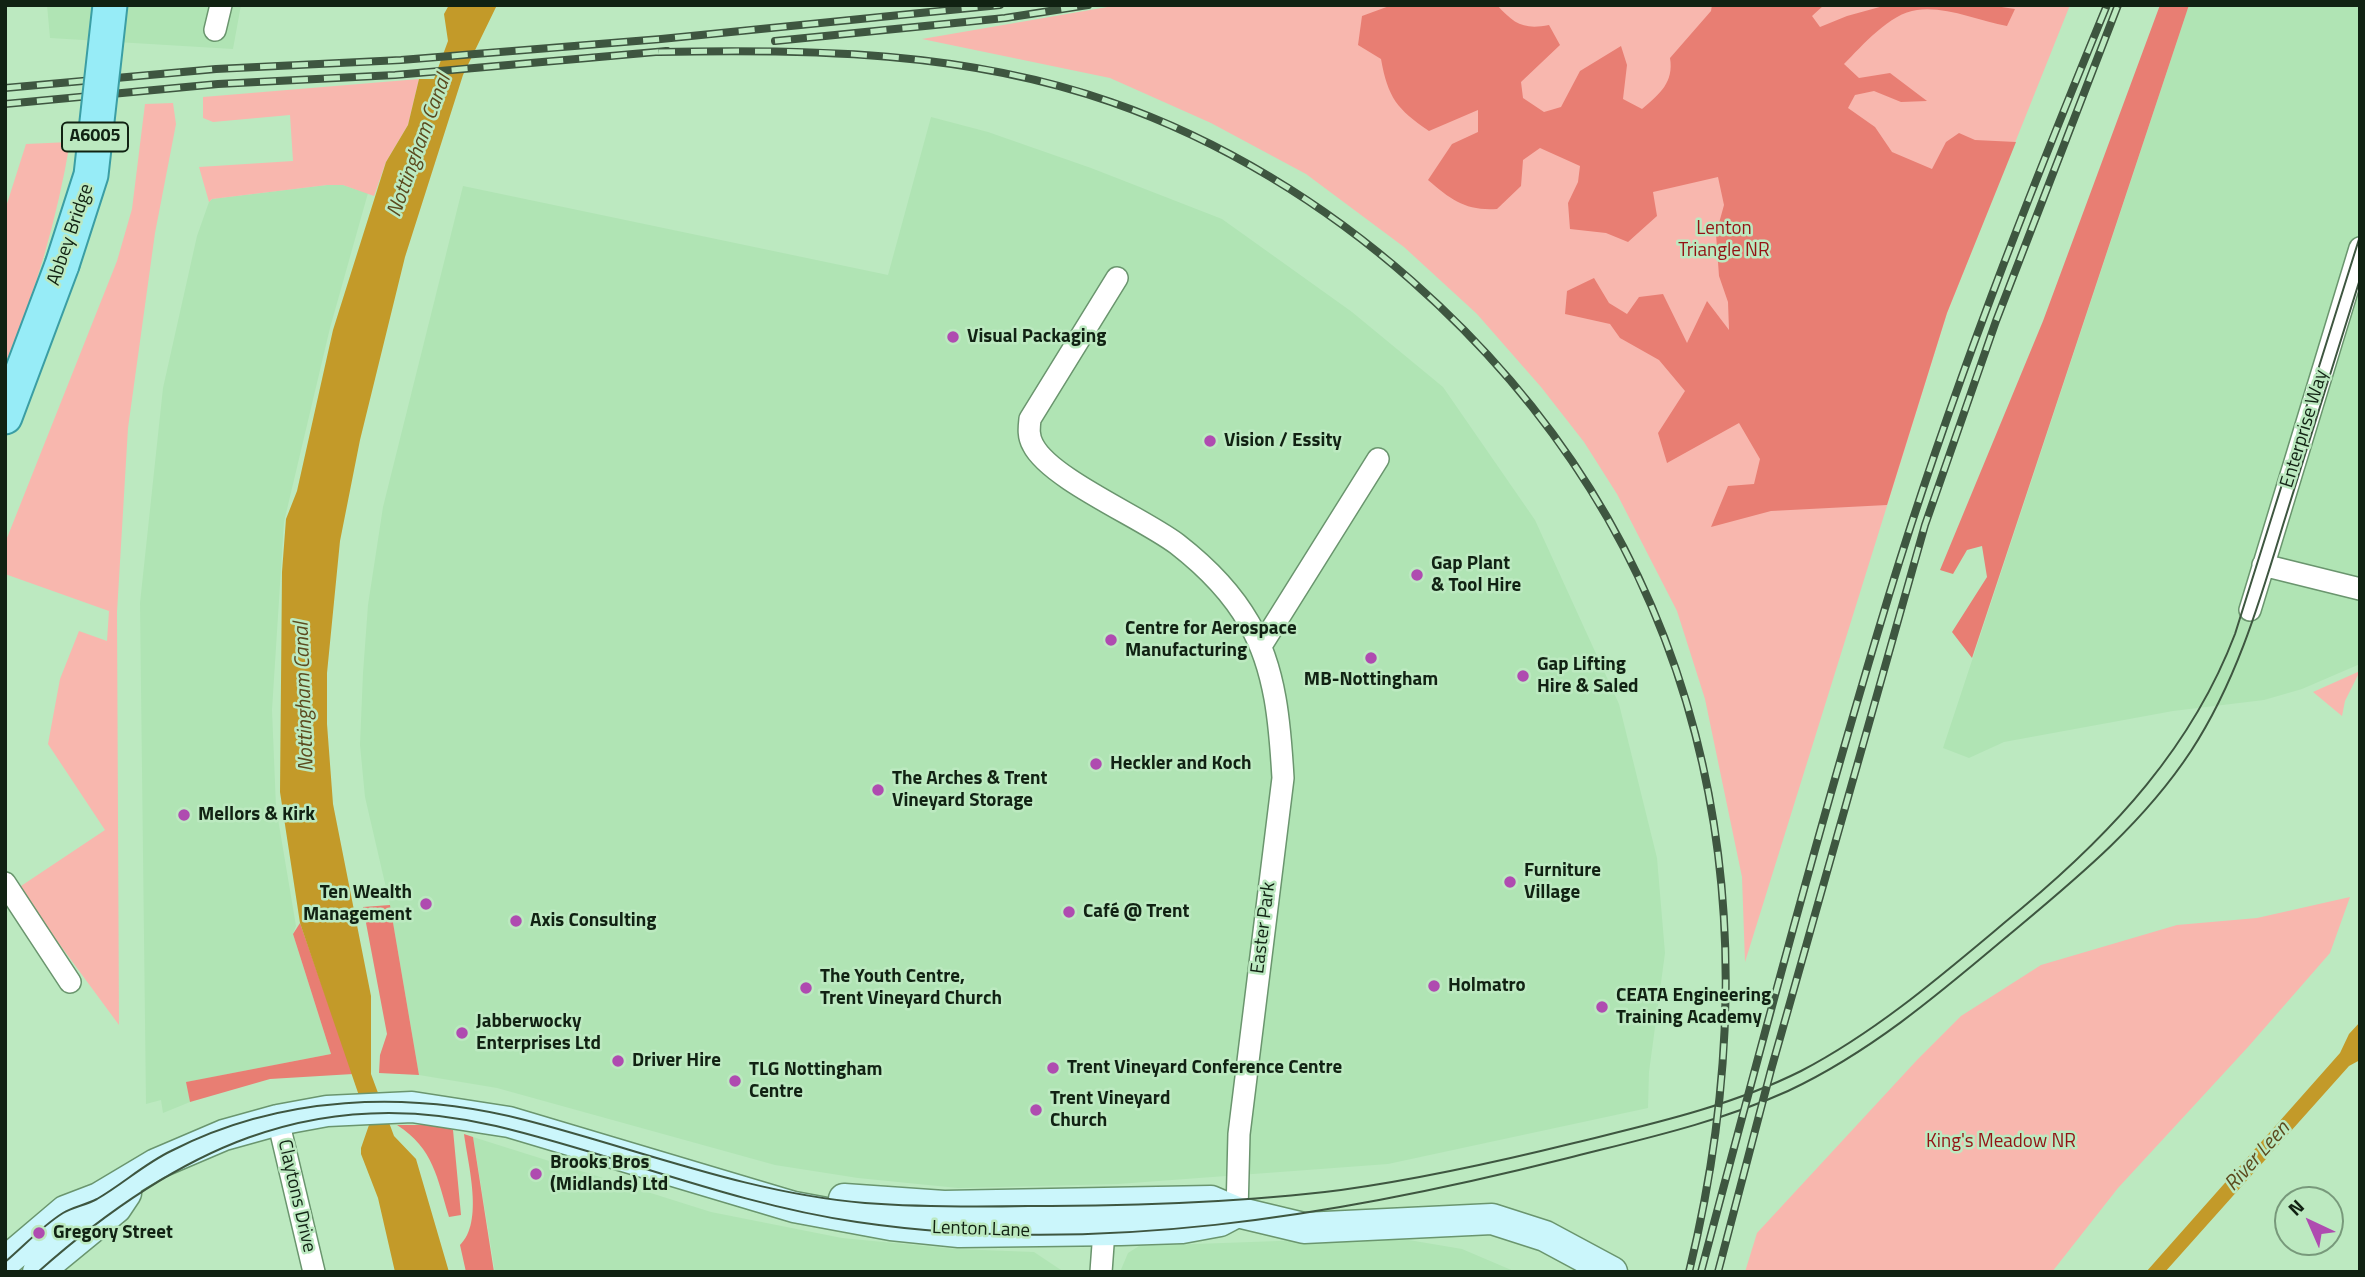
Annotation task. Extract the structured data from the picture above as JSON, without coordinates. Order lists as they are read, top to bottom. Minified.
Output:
{"streets":{"main road":["A6005","Abbey Bridge"],"street":["Enterprise Way","Easter Park","Claytons Drive","Lenton Lane"]},"crossings":[["Easter Park","Lenton Lane"],["Claytons Drive","Lenton Lane"]],"water":["Nottingham Canal","River Leen"],"parks":["Lenton Triangle NR","King's Meadow NR"],"places":["Visual Packaging","Vision / Essity","Gap Plant & Tool Hire","Centre for Aerospace Manufacturing","MB-Nottingham","Gap Lifting Hire & Saled","Heckler and Koch","The Arches & Trent Vineyard Storage","Mellors & Kirk","Furniture Village","Ten Wealth Management","Café @ Trent","Axis Consulting","Holmatro","The Youth Centre, Trent Vineyard Church","CEATA Engineering Training Academy","Jabberwocky Enterprises Ltd","Driver Hire","Trent Vineyard Conference Centre","TLG Nottingham Centre","Trent Vineyard Church","Brooks Bros (Midlands) Ltd","Gregory Street"],"north":"top left"}
